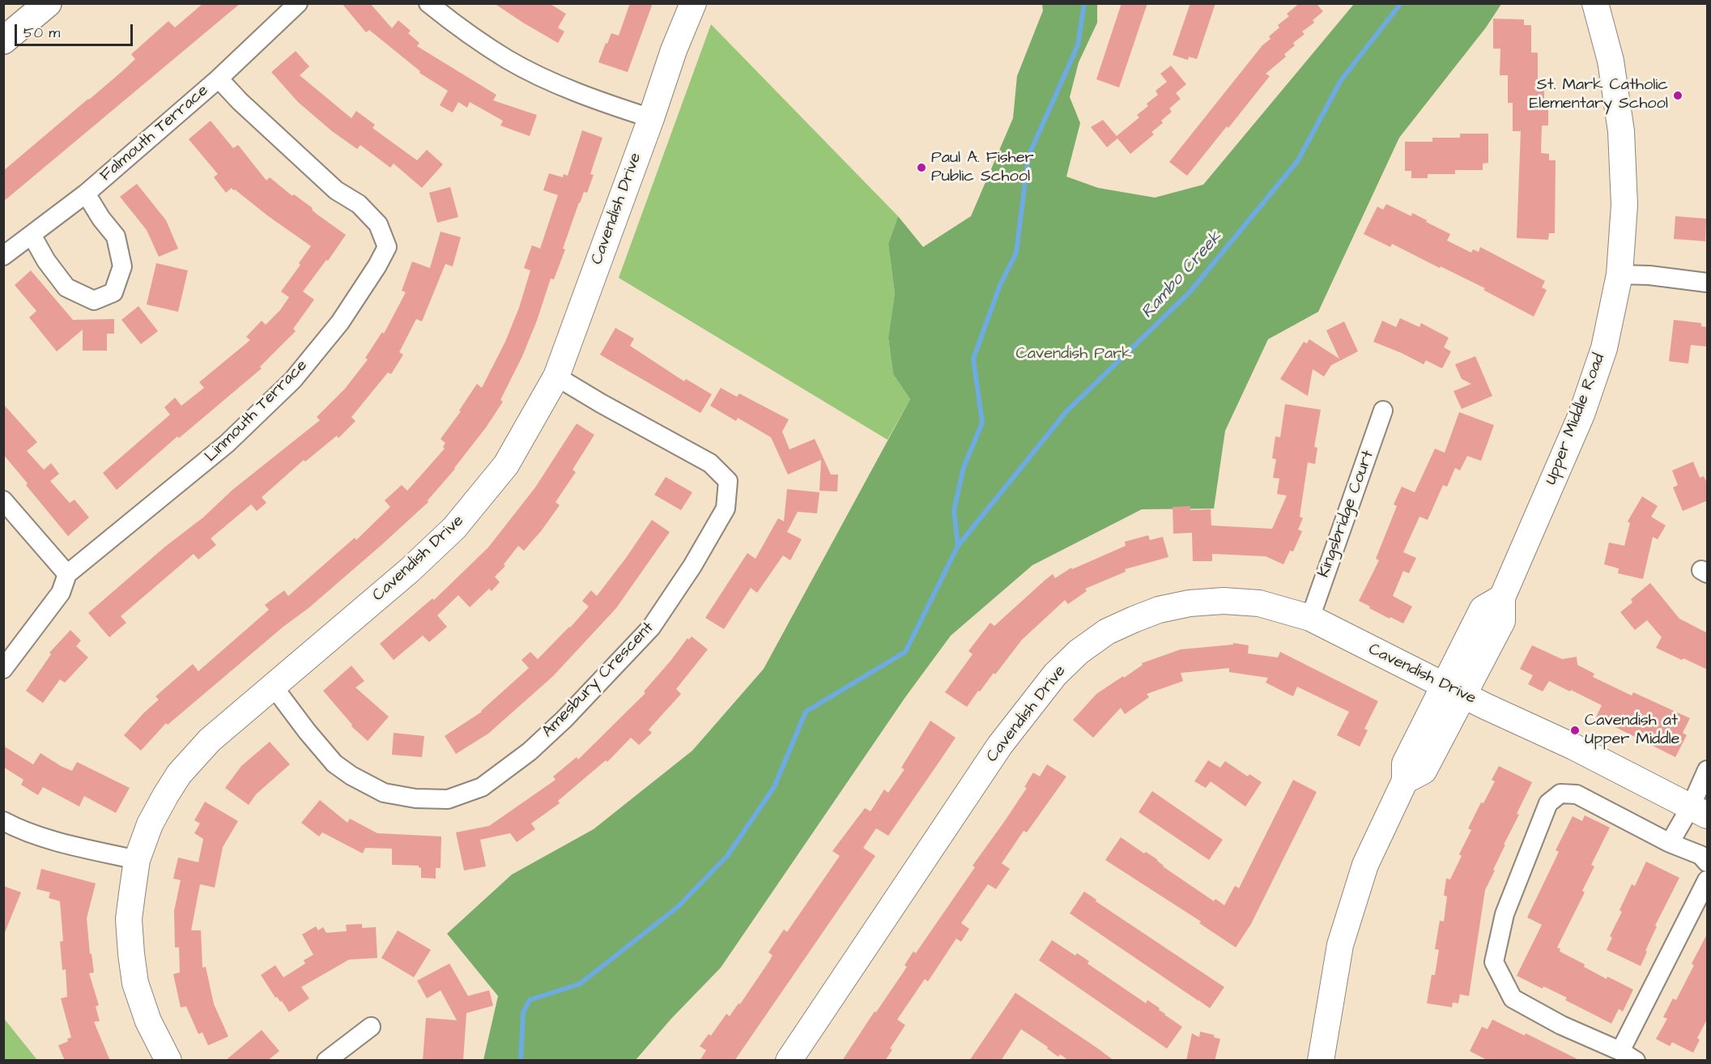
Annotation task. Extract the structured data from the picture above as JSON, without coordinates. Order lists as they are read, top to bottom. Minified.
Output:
{"streets":{"street":["Falmouth Terrace","Cavendish Drive","Linmouth Terrace","Upper Middle Road","Kingsbridge Court","Amesbury Crescent"]},"crossings":[["Falmouth Terrace","Linmouth Terrace"],["Cavendish Drive","Upper Middle Road"],["Cavendish Drive","Kingsbridge Court"],["Cavendish Drive","Amesbury Crescent"]],"water":["Rambo Creek"],"parks":["Cavendish Park"],"places":["St. Mark Catholic Elementary School","Paul A. Fisher Public School","Cavendish at Upper Middle"],"scale_bar":"50 m"}
